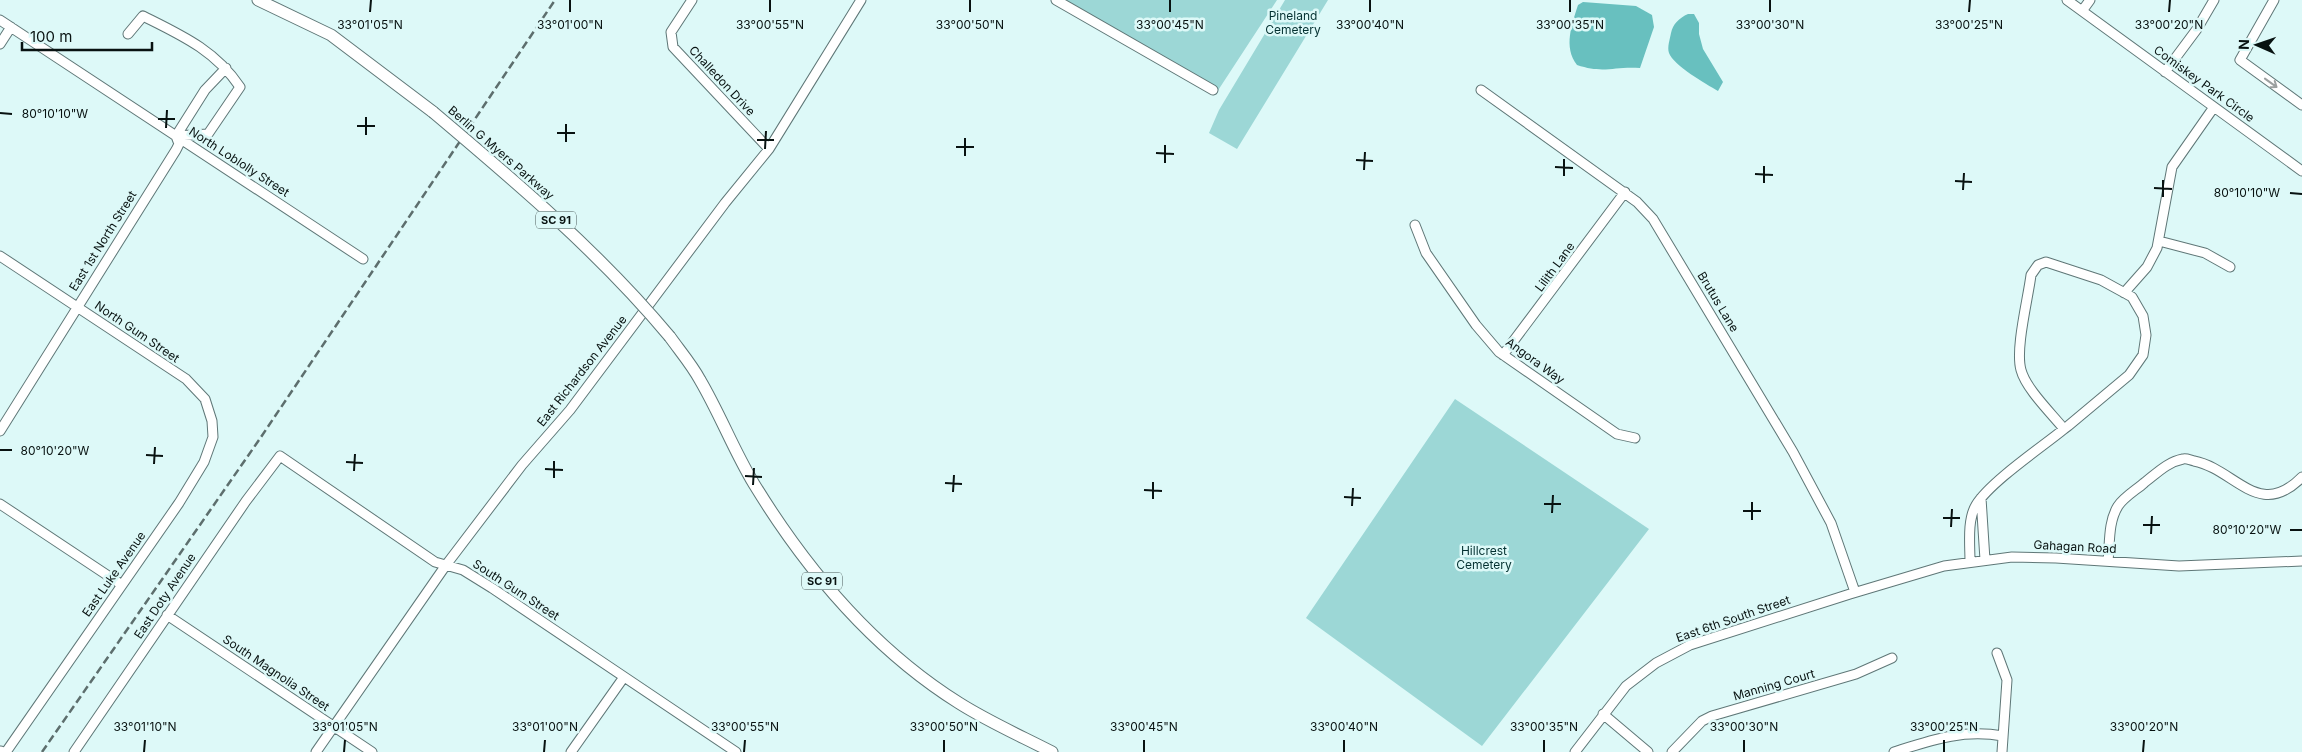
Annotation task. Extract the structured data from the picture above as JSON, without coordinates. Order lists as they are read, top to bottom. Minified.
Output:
{"streets":{"main road":["Berlin G Myers Parkway","SC 91"],"street":["Challedon Drive","Comiskey Park Circle","North Loblolly Street","East 1st North Street","Lilith Lane","Brutus Lane","North Gum Street","Angora Way","East Richardson Avenue","Gahagan Road","East Luke Avenue","South Gum Street","East Doty Avenue","East 6th South Street","South Magnolia Street","Manning Court"]},"crossings":[["Challedon Drive","East Richardson Avenue"],["North Loblolly Street","East 1st North Street"],["East 1st North Street","North Gum Street"],["Lilith Lane","Brutus Lane"],["Lilith Lane","Angora Way"],["Brutus Lane","Gahagan Road"],["Brutus Lane","East 6th South Street"],["North Gum Street","East Luke Avenue"],["East Richardson Avenue","South Gum Street"],["East Richardson Avenue","South Magnolia Street"],["Gahagan Road","East 6th South Street"],["South Gum Street","East Doty Avenue"],["East Doty Avenue","South Magnolia Street"]],"parks":["Pineland Cemetery","Hillcrest Cemetery"],"scale_bar":"100 m","north":"left","coordinates":["33°01'05\"N","33°01'00\"N","33°00'55\"N","33°00'50\"N","33°00'45\"N","33°00'40\"N","33°00'35\"N","33°00'30\"N","33°00'25\"N","33°00'20\"N","80°10'10\"W","80°10'20\"W","33°01'10\"N"]}
